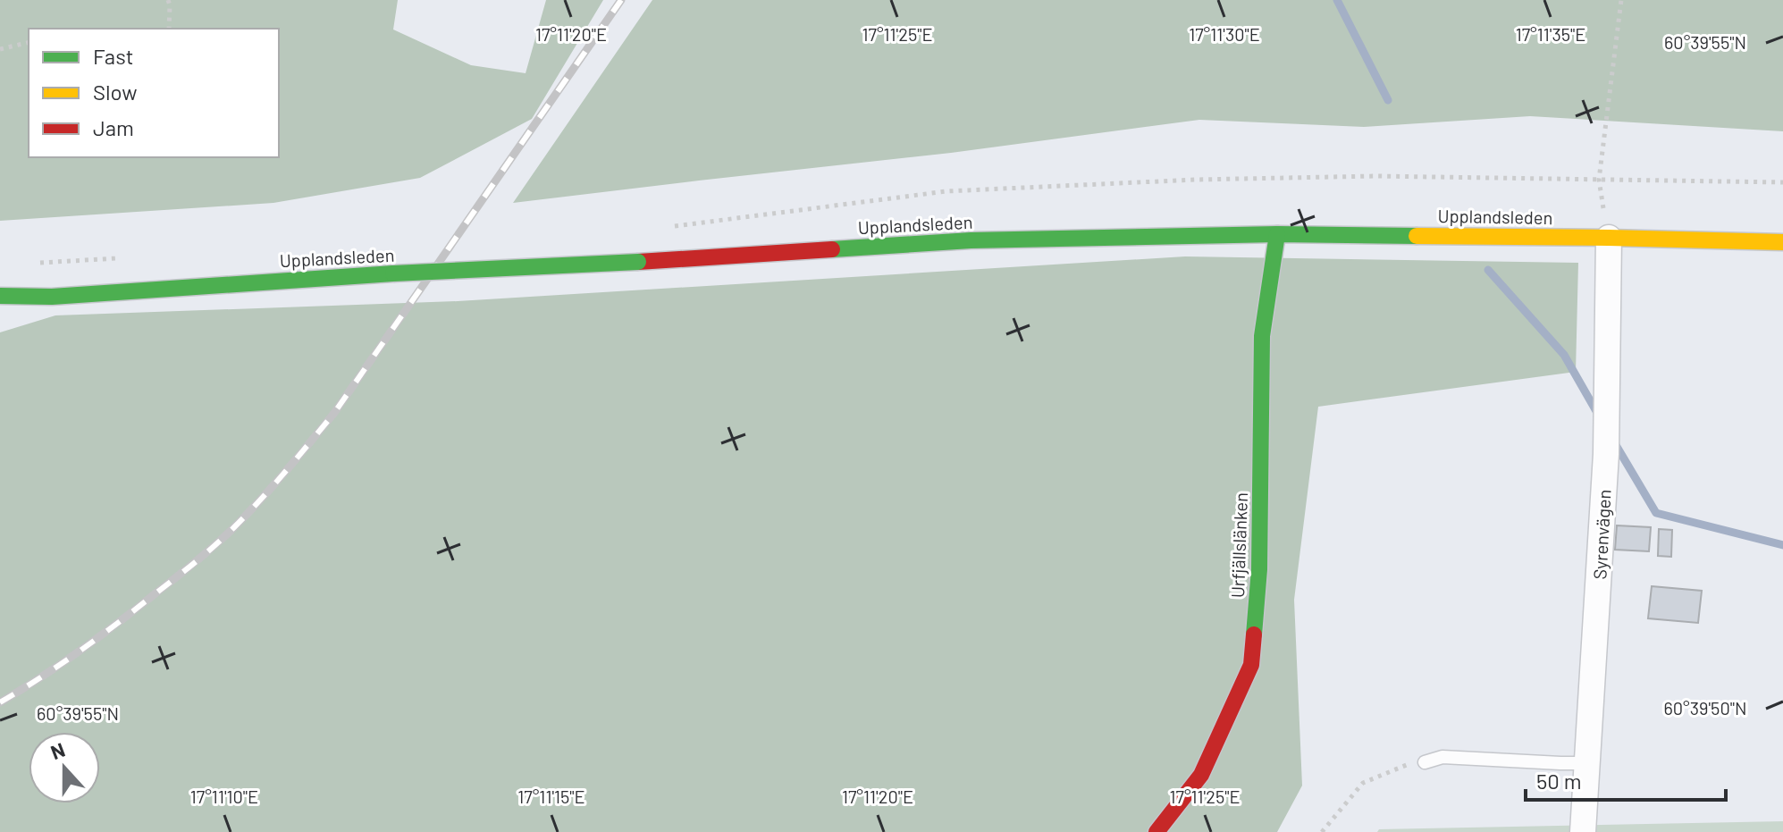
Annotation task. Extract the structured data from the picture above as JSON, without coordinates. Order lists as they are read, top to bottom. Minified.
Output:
{"streets":{"street":["Upplandsleden","Syrenvägen","Urfjällslänken"]},"crossings":[["Upplandsleden","Syrenvägen"],["Upplandsleden","Urfjällslänken"]],"legend":["Fast","Slow","Jam"],"scale_bar":"50 m","north":"top","coordinates":["17°11'20\"E","17°11'25\"E","17°11'30\"E","17°11'35\"E","60°39'55\"N","60°39'50\"N","17°11'10\"E","17°11'15\"E"]}
